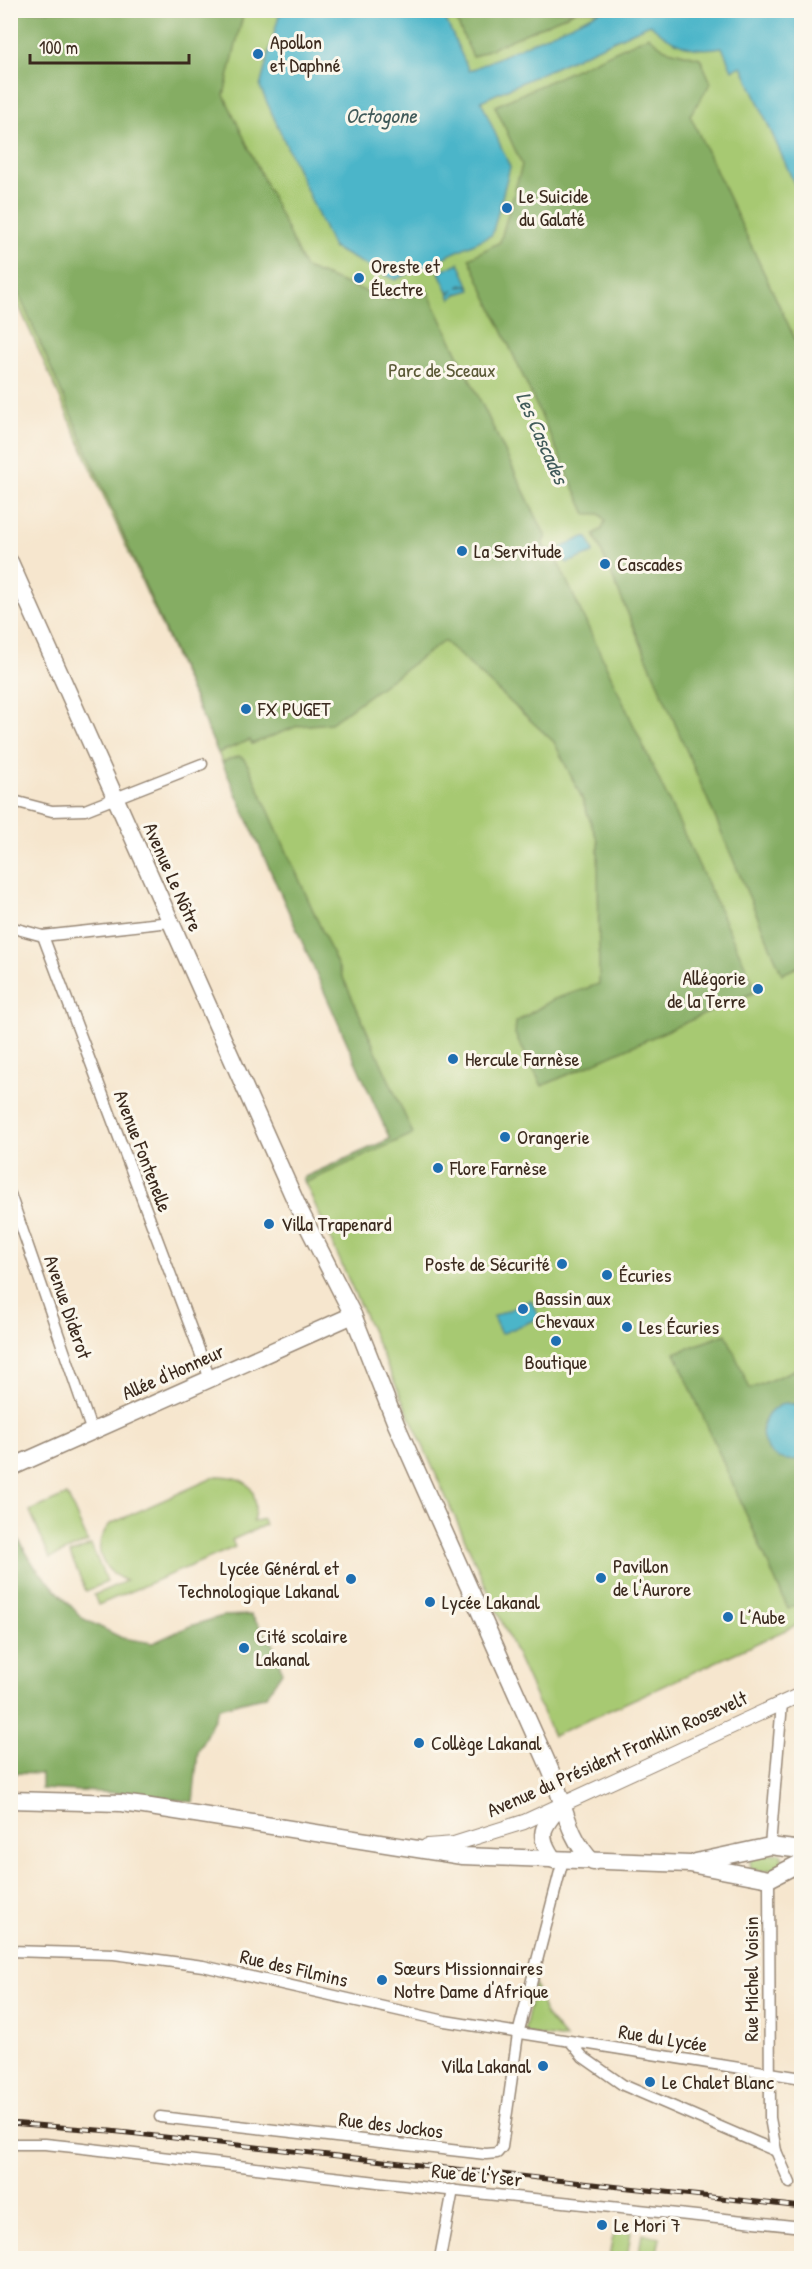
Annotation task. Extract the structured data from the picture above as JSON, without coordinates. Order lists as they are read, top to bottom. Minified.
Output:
{"streets":{"main road":["Avenue Le Nôtre","Allée d'Honneur","Avenue du Président Franklin Roosevelt"],"street":["Avenue Fontenelle","Avenue Diderot","Rue des Filmins","Rue Michel Voisin","Rue du Lycée","Rue des Jockos","Rue de l'Yser"]},"crossings":[["Avenue Le Nôtre","Allée d'Honneur"],["Avenue Le Nôtre","Avenue du Président Franklin Roosevelt"],["Avenue Fontenelle","Allée d'Honneur"],["Avenue Diderot","Allée d'Honneur"],["Rue des Filmins","Rue du Lycée"],["Rue des Filmins","Rue des Jockos"],["Rue Michel Voisin","Rue du Lycée"],["Rue du Lycée","Rue des Jockos"]],"water":["Octogone","Les Cascades"],"parks":["Parc de Sceaux"],"places":["Apollon et Daphné","Le Suicide du Galaté","Oreste et Électre","La Servitude","Cascades","FX PUGET","Allégorie de la Terre","Hercule Farnèse","Orangerie","Flore Farnèse","Villa Trapenard","Poste de Sécurité","Écuries","Bassin aux Chevaux","Les Écuries","Boutique","Pavillon de l'Aurore","Lycée Général et Technologique Lakanal","Lycée Lakanal","L’Aube","Cité scolaire Lakanal","Collège Lakanal","Sœurs Missionnaires Notre Dame d'Afrique","Villa Lakanal","Le Chalet Blanc","Le Mori 7"],"scale_bar":"100 m"}
